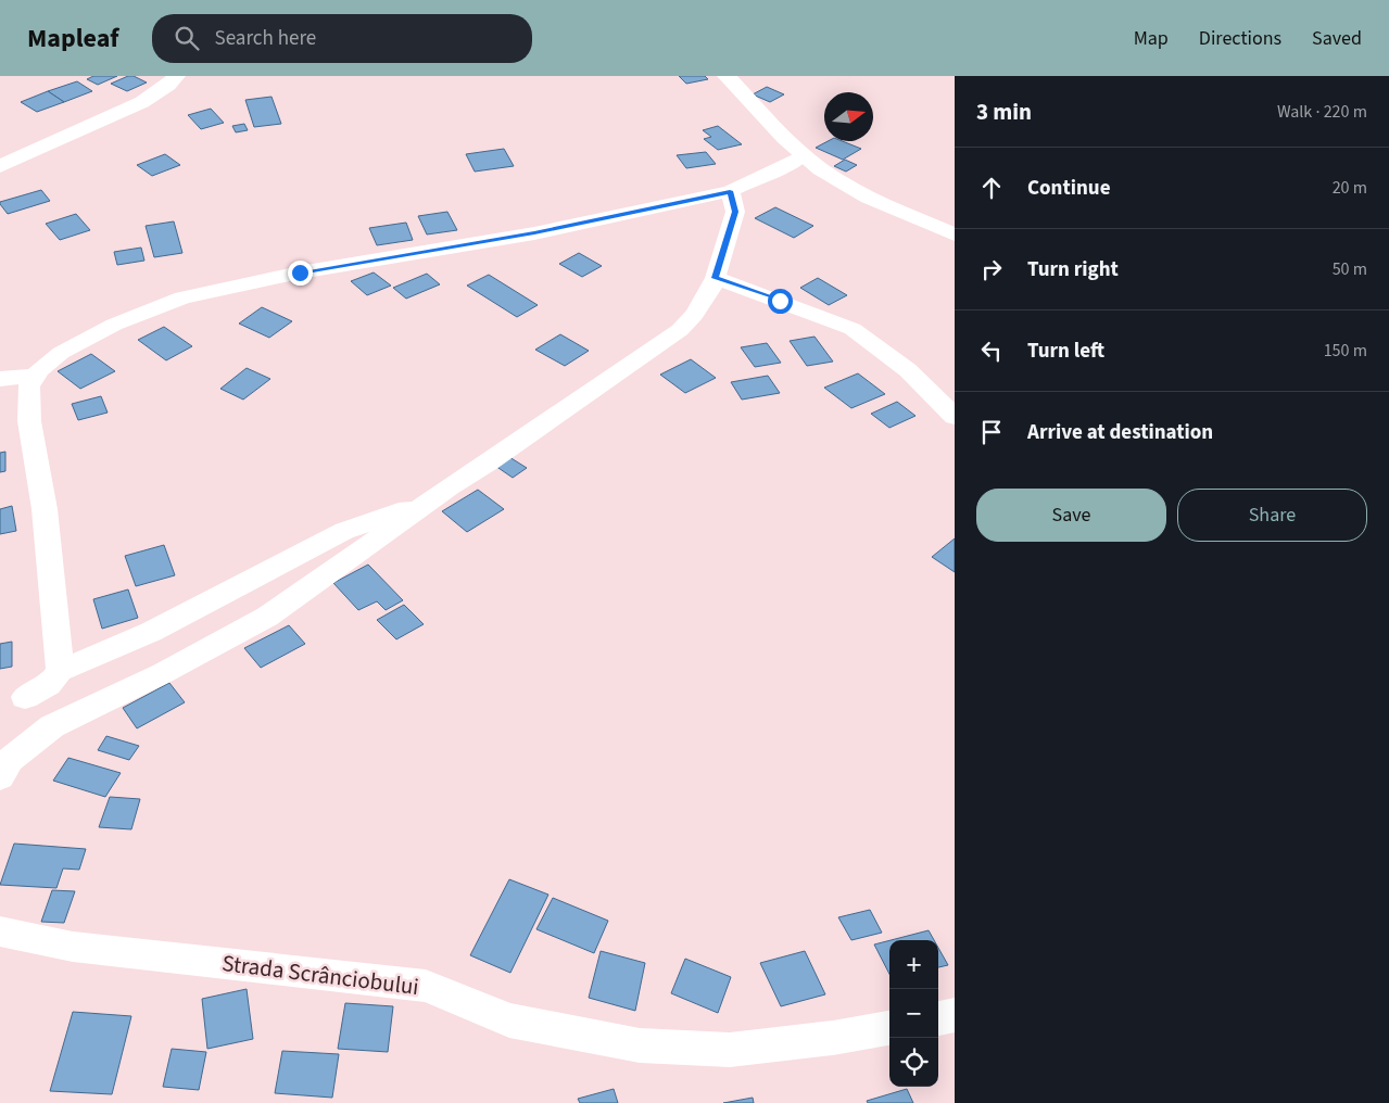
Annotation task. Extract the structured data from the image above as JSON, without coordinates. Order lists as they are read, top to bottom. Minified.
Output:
{"streets":{"street":["Strada Scrânciobului"]},"north":"right","page":{"header":"Mapleaf","search":"Search here","nav":["Map","Directions","Saved"],"heading":["3 min","Walk · 220 m"],"list":[["Continue","20 m"],["Turn right","50 m"],["Turn left","150 m"],"Arrive at destination"],"buttons":["Save","Share"],"map_buttons":["+","−"]}}
